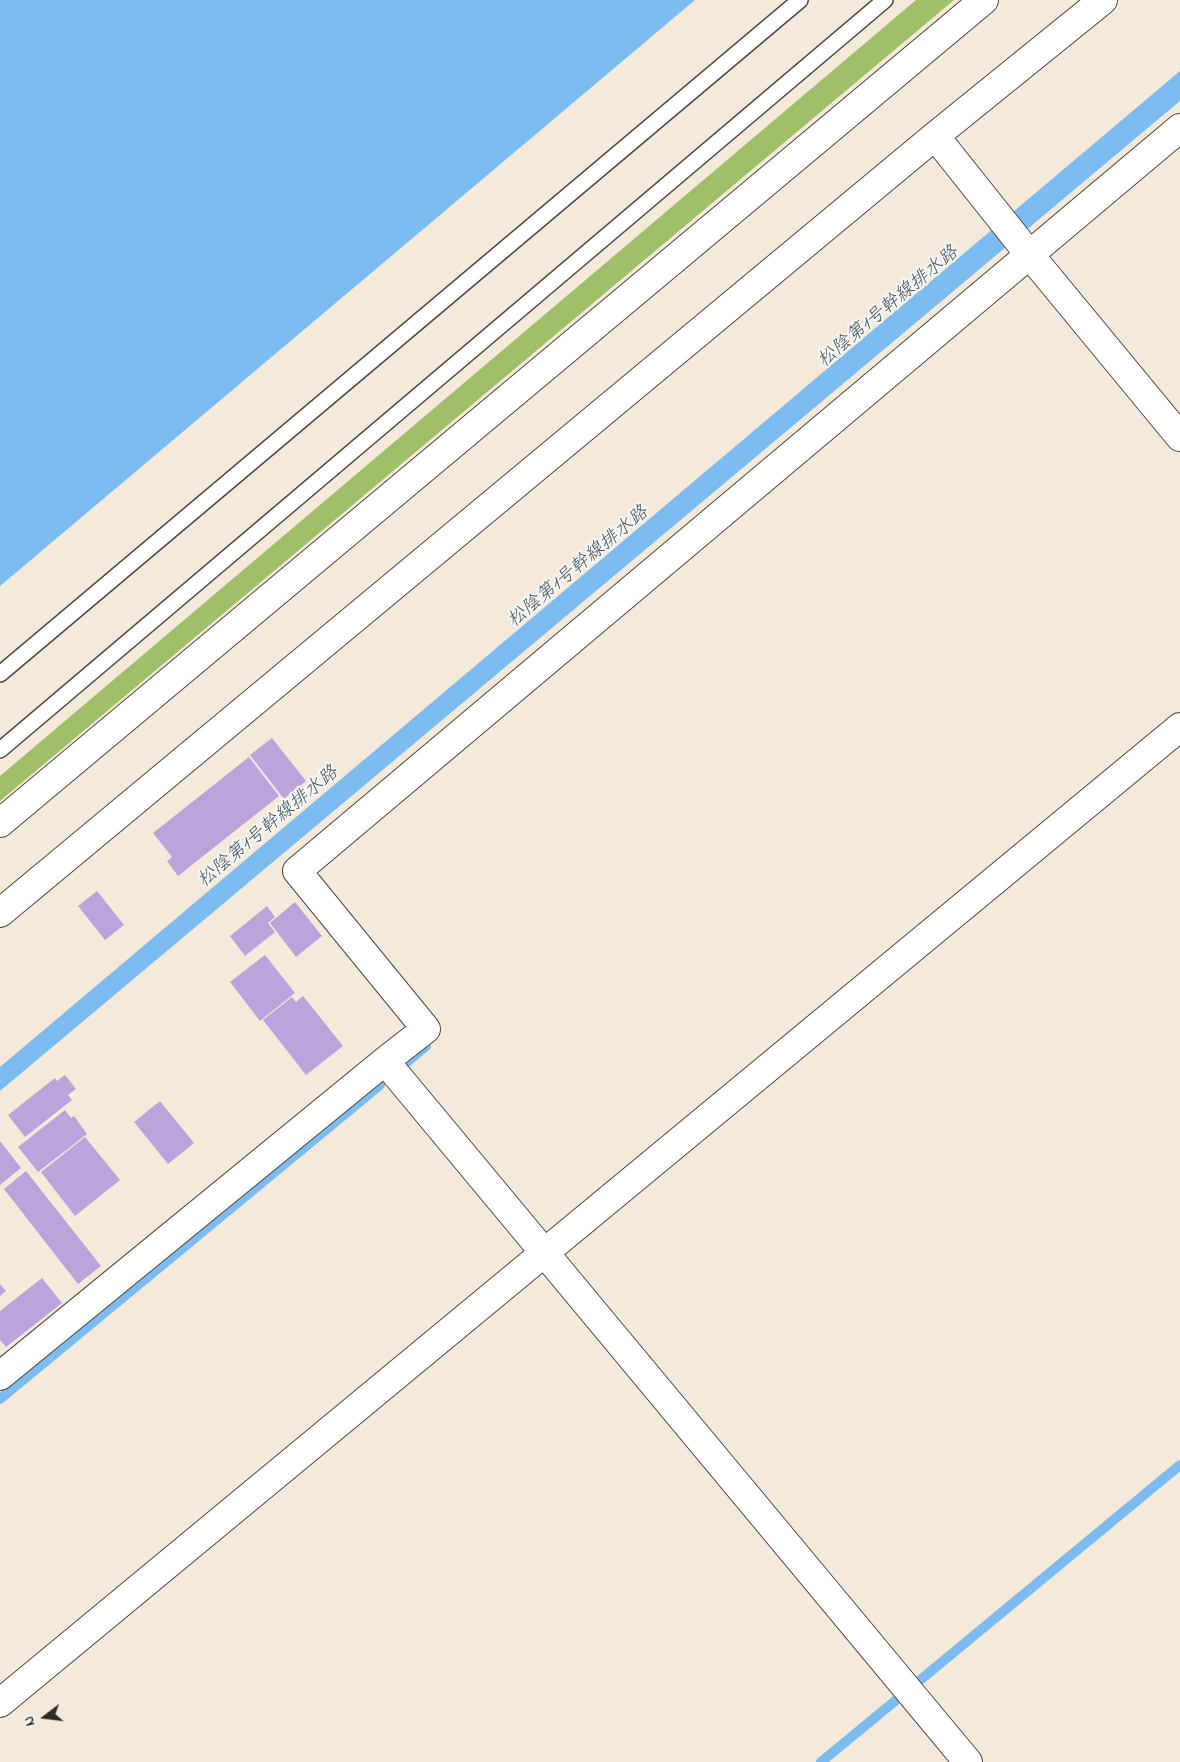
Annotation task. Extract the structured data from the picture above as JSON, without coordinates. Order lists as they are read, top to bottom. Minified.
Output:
{"water":["松陰第1号幹線排水路"],"north":"left"}
